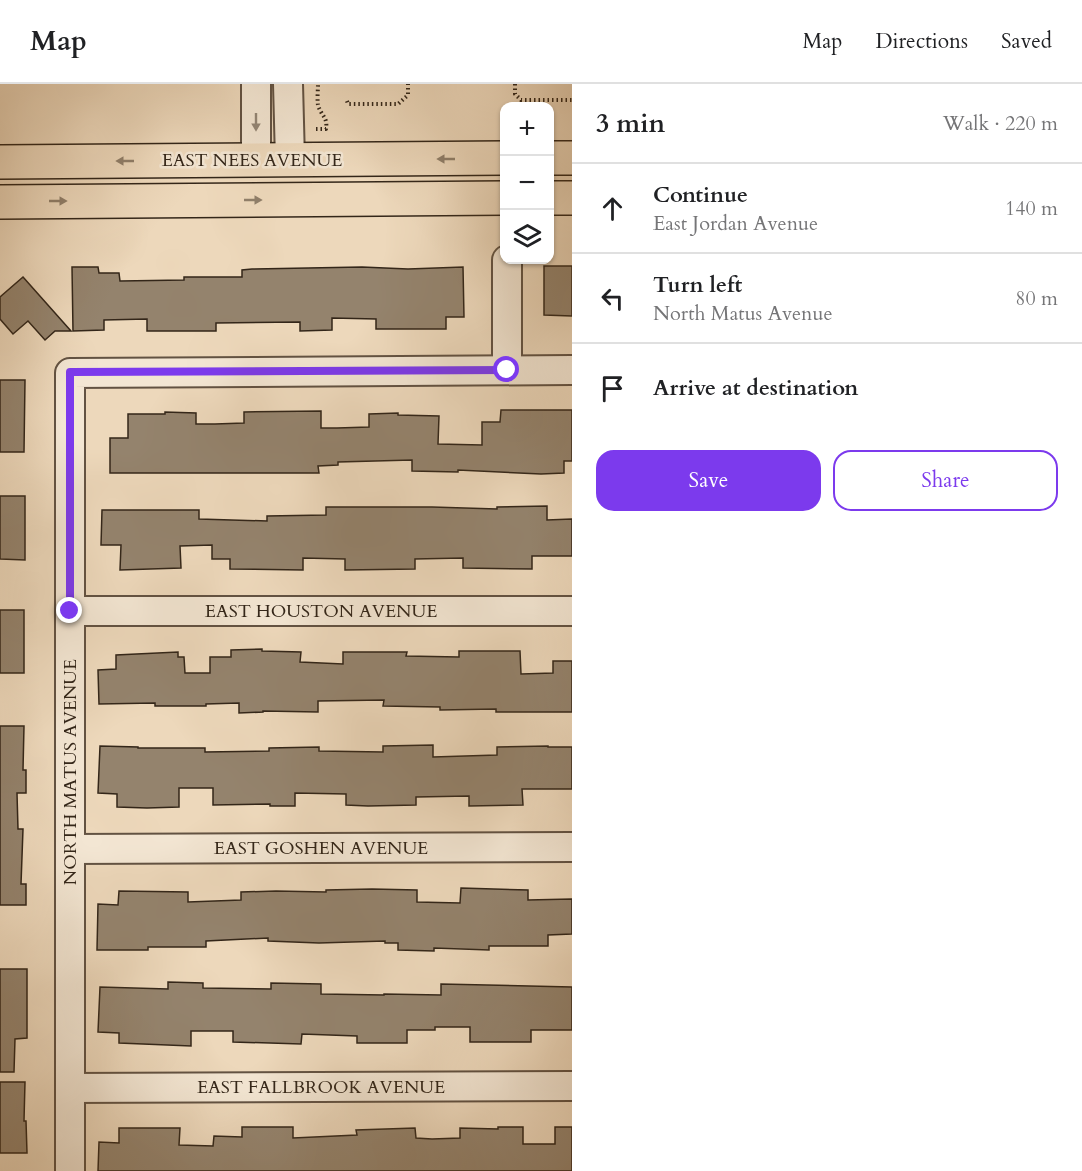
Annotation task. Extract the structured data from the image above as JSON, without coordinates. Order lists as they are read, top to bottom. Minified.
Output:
{"streets":{"main road":["EAST NEES AVENUE"],"street":["EAST HOUSTON AVENUE","NORTH MATUS AVENUE","EAST GOSHEN AVENUE","EAST FALLBROOK AVENUE"]},"crossings":[["EAST HOUSTON AVENUE","NORTH MATUS AVENUE"],["NORTH MATUS AVENUE","EAST GOSHEN AVENUE"],["NORTH MATUS AVENUE","EAST FALLBROOK AVENUE"]],"page":{"header":"Map","nav":["Map","Directions","Saved"],"heading":["3 min","Walk · 220 m"],"map_buttons":["+","−"],"list":[["Continue","East Jordan Avenue","140 m"],["Turn left","North Matus Avenue","80 m"],"Arrive at destination"],"buttons":["Save","Share"]}}
